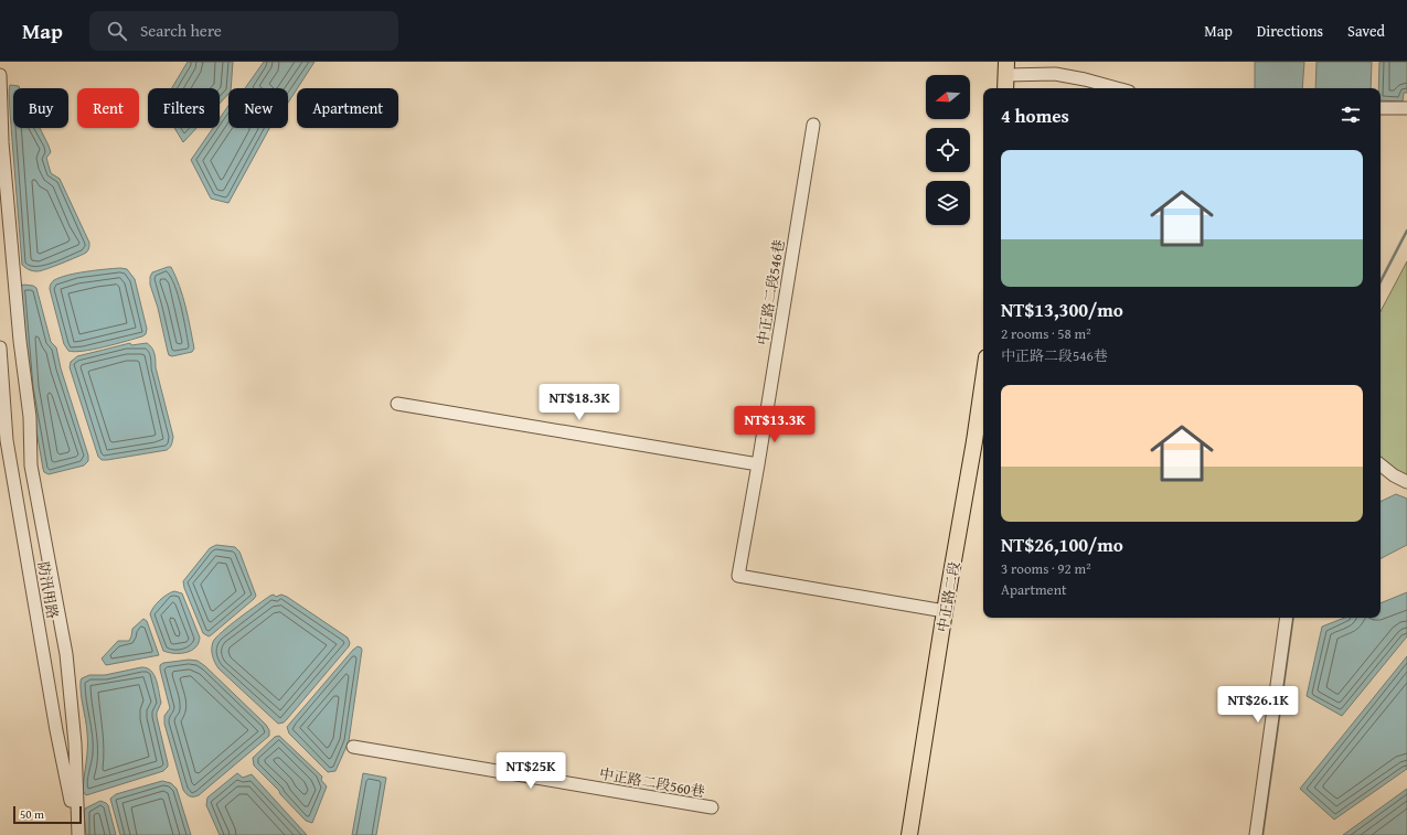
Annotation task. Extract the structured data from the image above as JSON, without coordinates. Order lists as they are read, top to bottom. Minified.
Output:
{"streets":{"main road":["中正路二段"],"street":["中正路二段546巷","防汛用路","中正路二段560巷"]},"crossings":[["中正路二段546巷","中正路二段"]],"scale_bar":"50 m","north":"left","page":{"header":"Map","search":"Search here","nav":["Map","Directions","Saved"],"chip":["Buy","Rent","Filters","New","Apartment"],"heading":"4 homes","list":[{"name":"NT$13,300/mo","note":"2 rooms · 58 m² · 中正路二段546巷"},{"name":"NT$26,100/mo","note":"3 rooms · 92 m² · Apartment"}],"price":["NT$18.3K","NT$13.3K","NT$26.1K","NT$25K"],"scale":"50 m"}}
